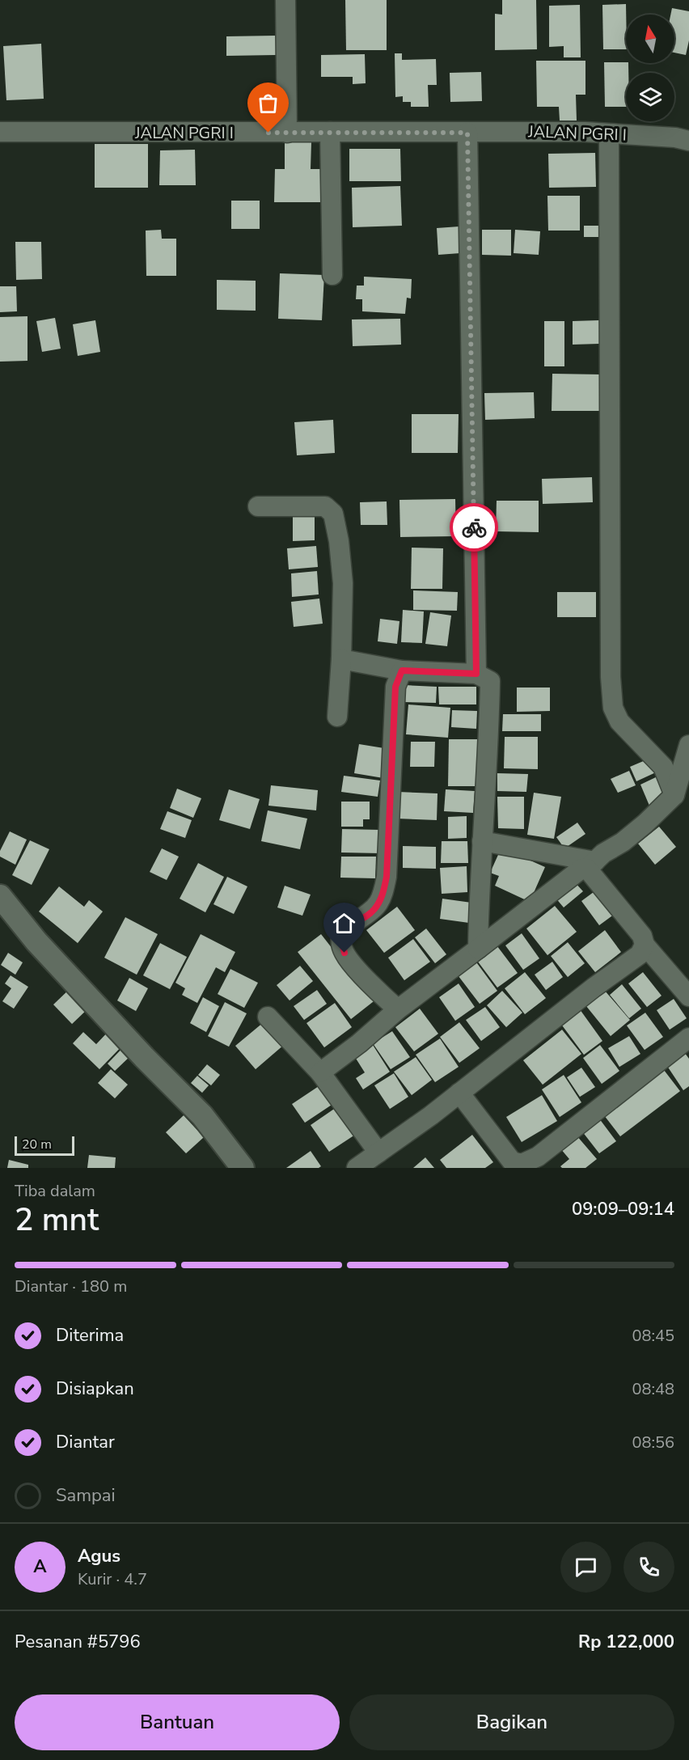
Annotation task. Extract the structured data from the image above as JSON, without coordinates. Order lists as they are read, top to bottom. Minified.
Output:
{"streets":{"street":["JALAN PGRI I"]},"scale_bar":"20 m","north":"top","page":{"scale":"20 m","heading":["2 mnt","Tiba dalam","09:09–09:14"],"panel":["Agus","Kurir · 4.7","Pesanan #5796","Rp 122,000"],"bar":"Diantar · 180 m","list":[["Diterima","08:45"],["Disiapkan","08:48"],["Diantar","08:56"],"Sampai"],"round":"A","buttons":["Bantuan","Bagikan"]}}
